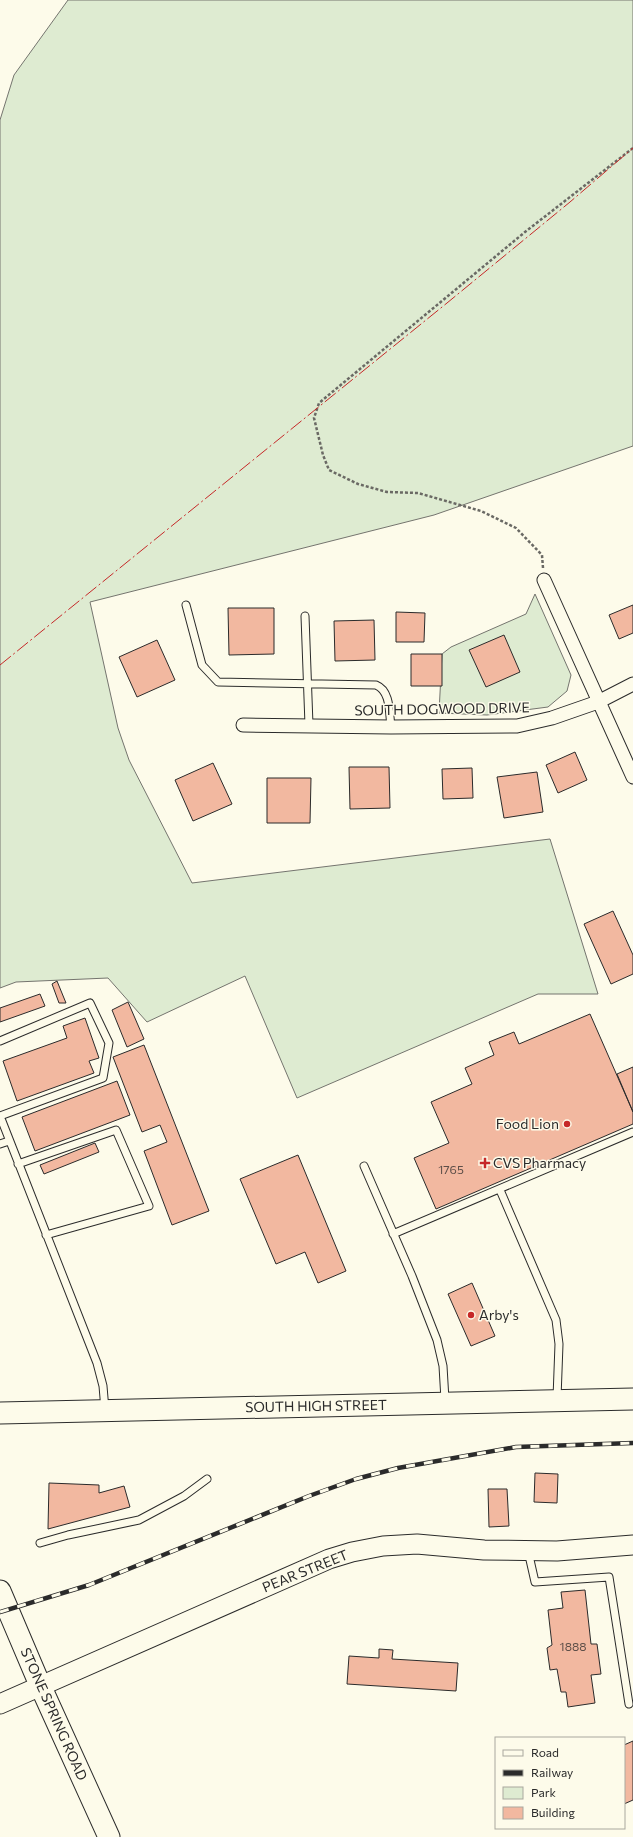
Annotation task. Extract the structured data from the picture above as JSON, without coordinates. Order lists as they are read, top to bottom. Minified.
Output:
{"streets":{"main road":["SOUTH HIGH STREET","STONE SPRING ROAD"],"street":["SOUTH DOGWOOD DRIVE","PEAR STREET"]},"crossings":[["PEAR STREET","STONE SPRING ROAD"]],"places":{"other":["Food Lion","Arby's"],"health":["CVS Pharmacy"]},"house_numbers":["1765","1888"],"legend":["Road","Railway","Park","Building"]}
